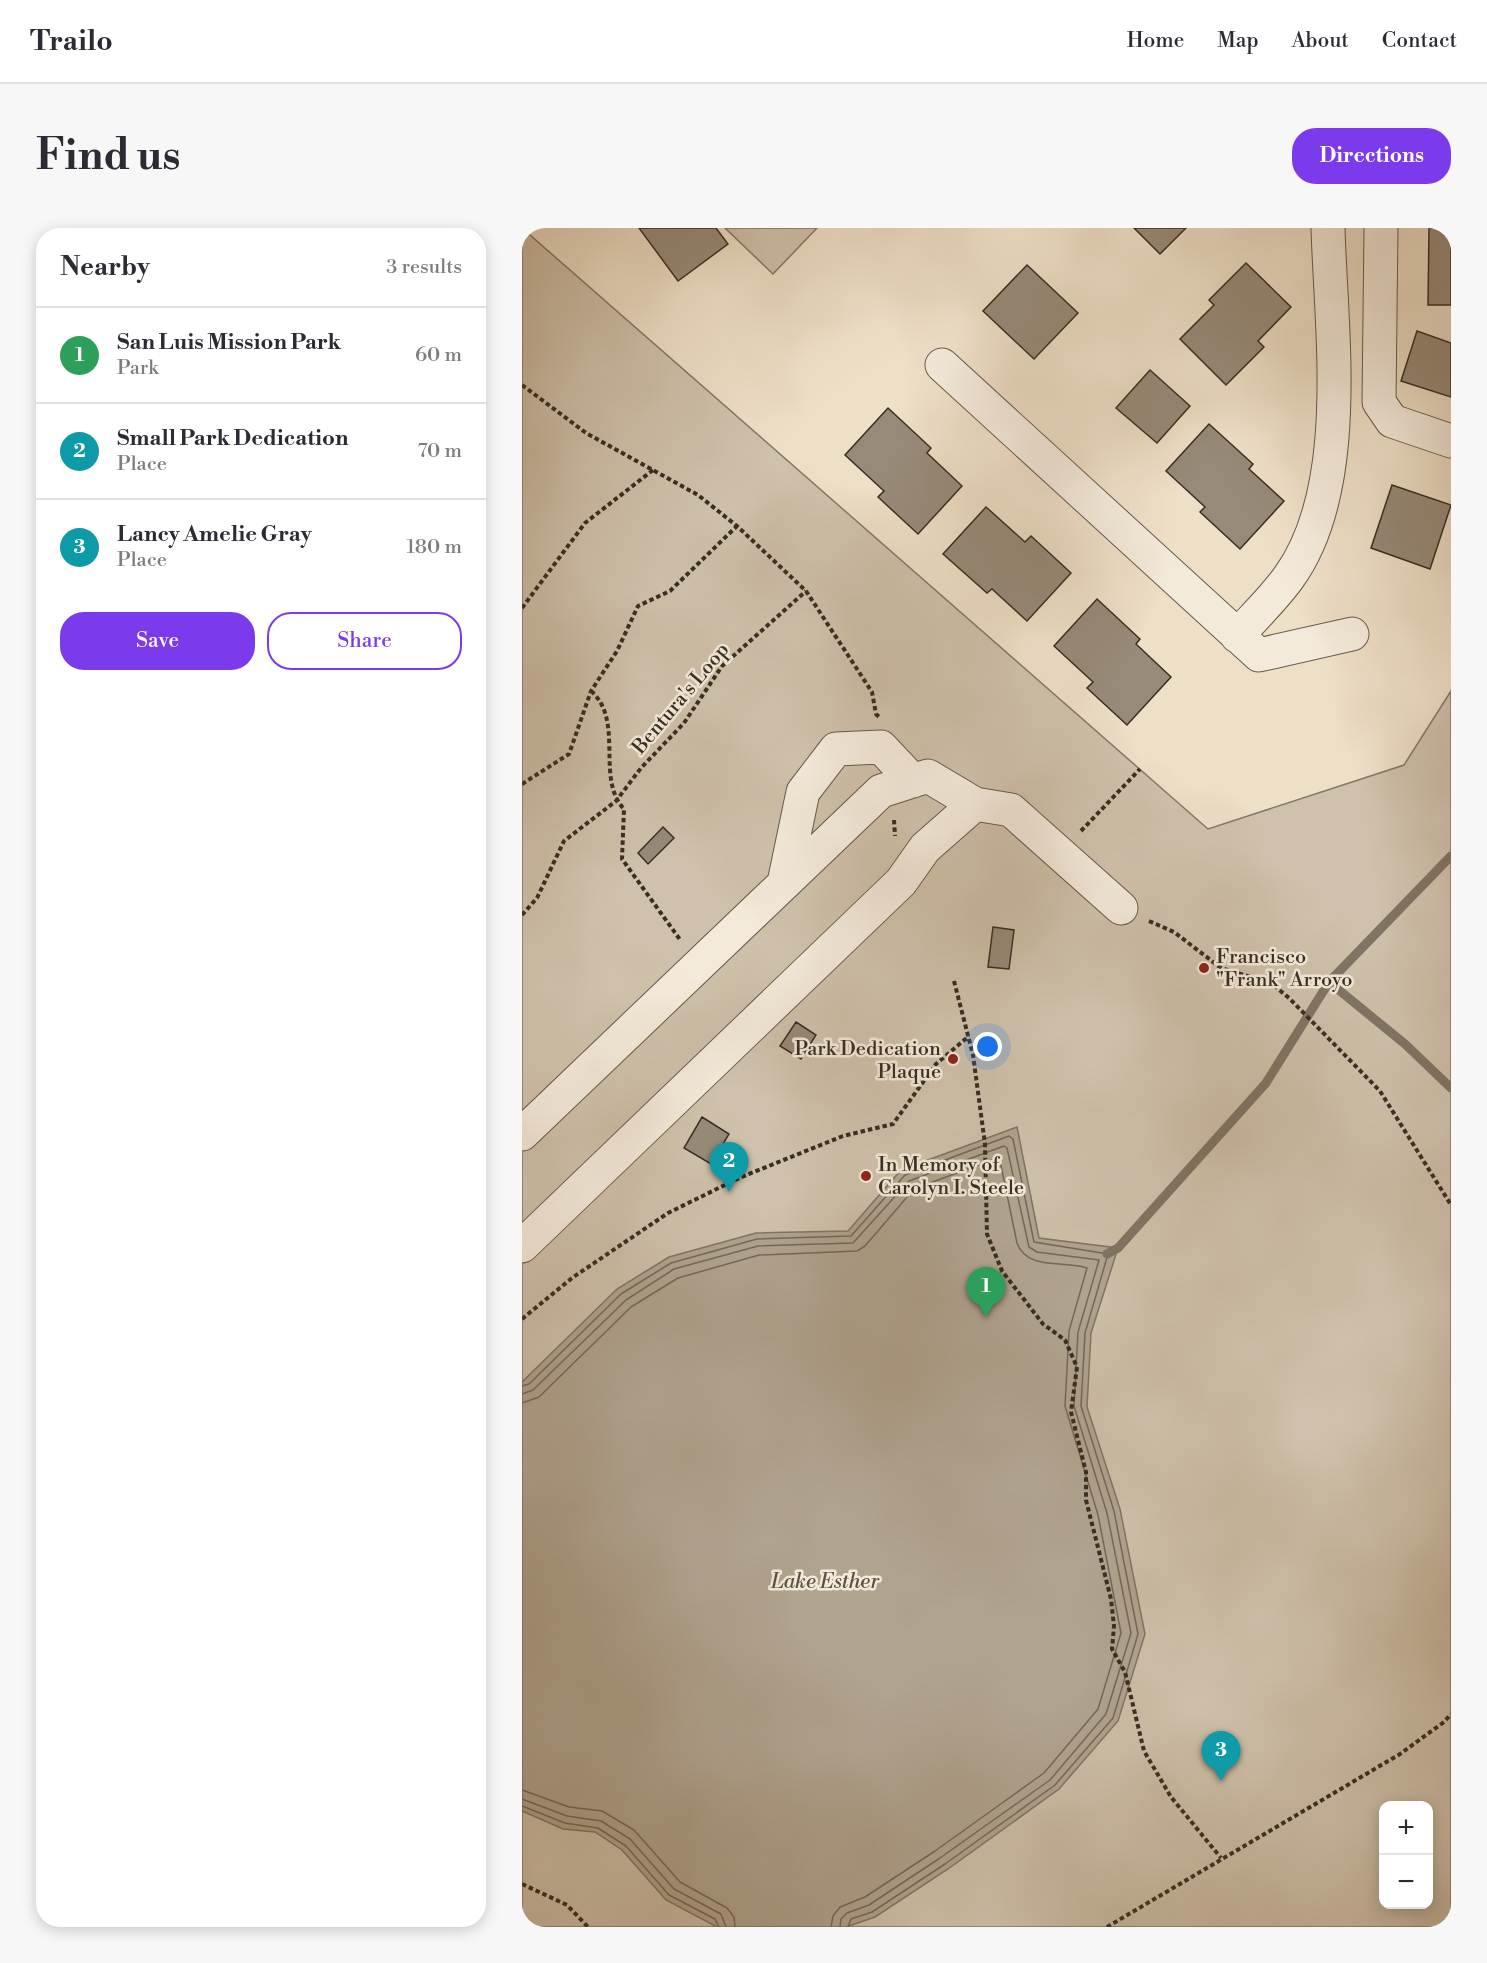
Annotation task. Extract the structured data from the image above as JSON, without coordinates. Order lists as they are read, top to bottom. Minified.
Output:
{"streets":{"path":["Bentura's Loop"]},"water":["Lake Esther"],"places":["Francisco \"Frank\" Arroyo","Park Dedication Plaque","In Memory of Carolyn I. Steele"],"page":{"header":"Trailo","nav":["Home","Map","About","Contact"],"buttons":["Directions",["Save","Share"]],"title":"Find us","heading":["Nearby","3 results"],"list":[{"mark":"1","name":"San Luis Mission Park","note":"Park","value":"60 m"},{"mark":"2","name":"Small Park Dedication","note":"Place","value":"70 m"},{"mark":"3","name":"Lancy Amelie Gray","note":"Place","value":"180 m"}],"pins":["2","1","3"],"map_buttons":["+","−"]}}
